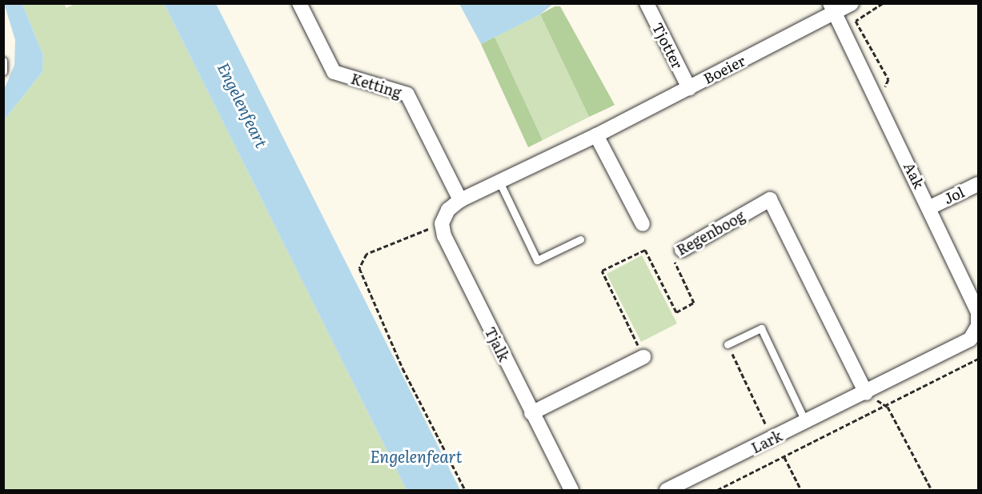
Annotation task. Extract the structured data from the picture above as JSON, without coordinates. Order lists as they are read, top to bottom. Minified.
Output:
{"streets":{"street":["Tjotter","Boeier","Ketting","Aak","Jol","Regenboog","Tjalk","Lark"]},"crossings":[["Tjotter","Boeier"],["Boeier","Ketting"],["Boeier","Aak"],["Aak","Jol"],["Aak","Lark"],["Regenboog","Lark"]],"water":["Engelenfeart"]}
